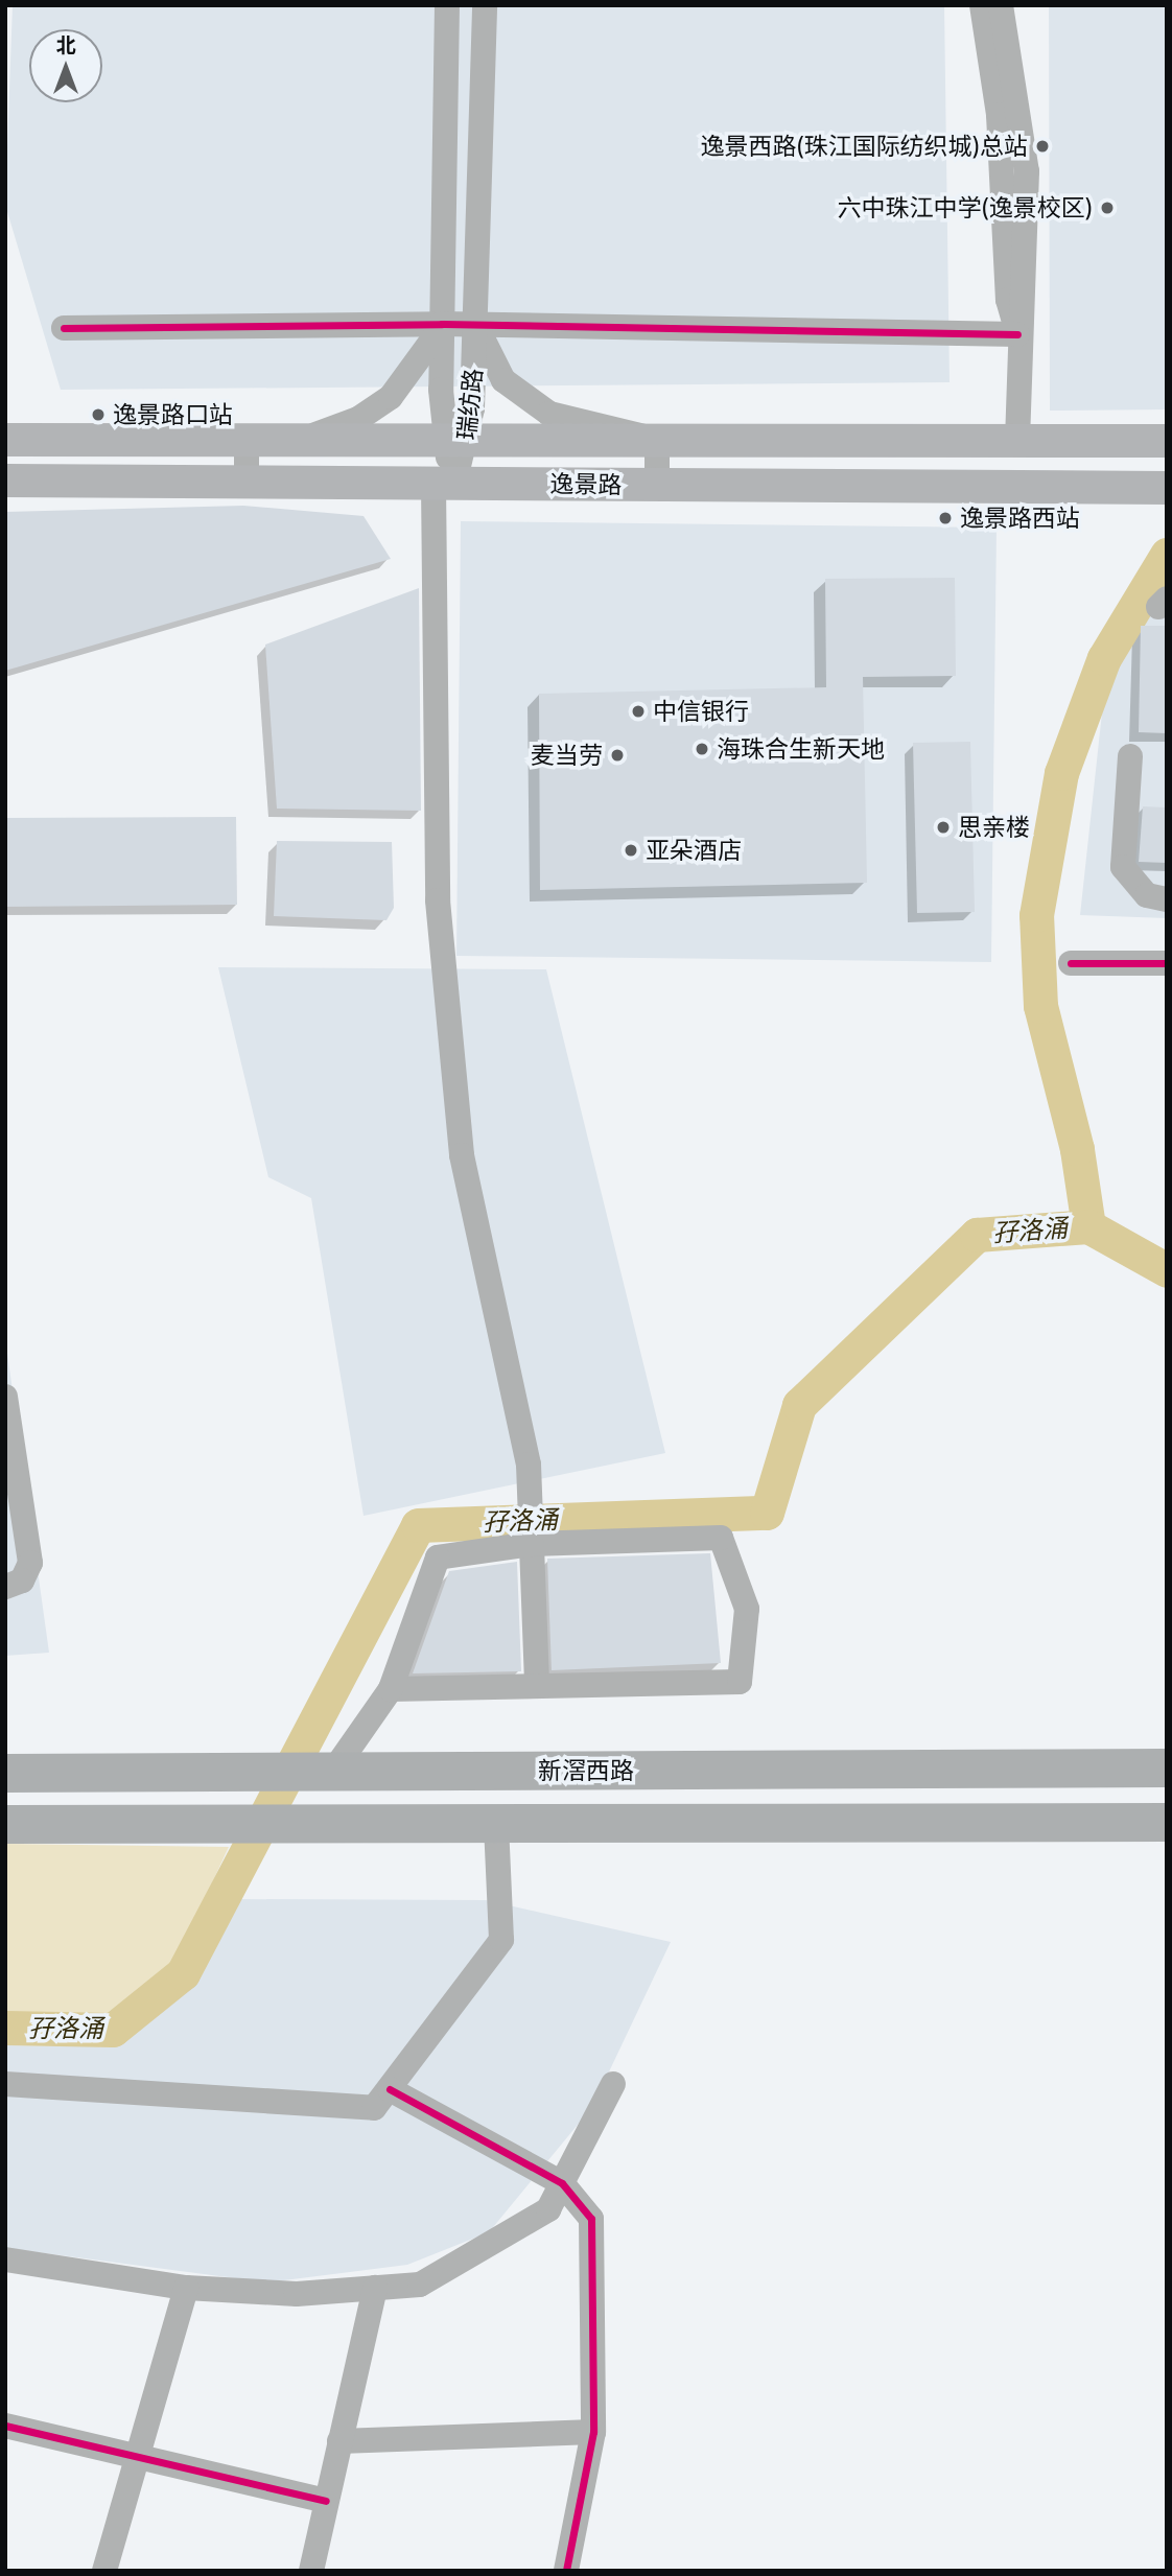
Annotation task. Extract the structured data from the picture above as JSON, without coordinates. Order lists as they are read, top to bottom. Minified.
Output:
{"streets":{"highway":["新滘西路"],"main road":["逸景路"],"street":["瑞纺路"]},"crossings":[["瑞纺路","逸景路"]],"water":["孖洛涌"],"places":["逸景西路(珠江国际纺织城)总站","六中珠江中学(逸景校区)","逸景路口站","逸景路西站","中信银行","海珠合生新天地","麦当劳","思亲楼","亚朵酒店"],"north":"top"}
